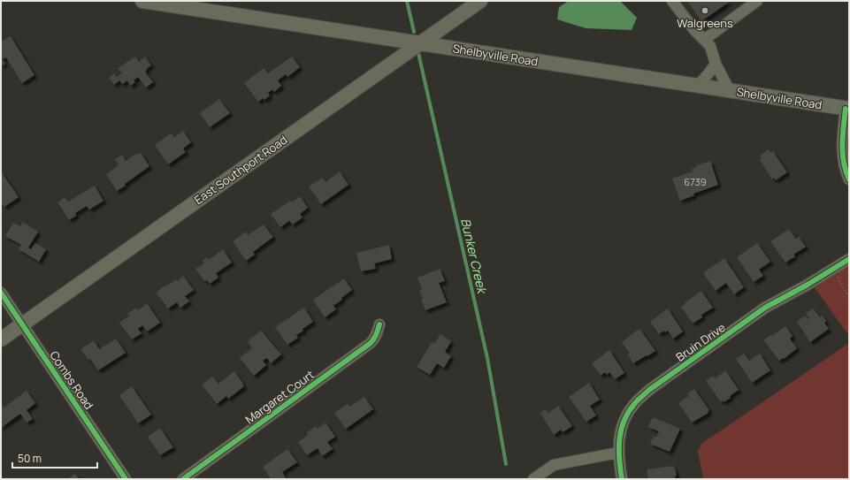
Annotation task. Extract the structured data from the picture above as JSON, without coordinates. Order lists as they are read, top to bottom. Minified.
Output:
{"streets":{"main road":["Shelbyville Road","East Southport Road"],"street":["Bruin Drive","Combs Road","Margaret Court"]},"crossings":[["Shelbyville Road","East Southport Road"],["East Southport Road","Combs Road"]],"water":["Bunker Creek"],"places":["Walgreens"],"house_numbers":["6739"],"scale_bar":"50 m"}
